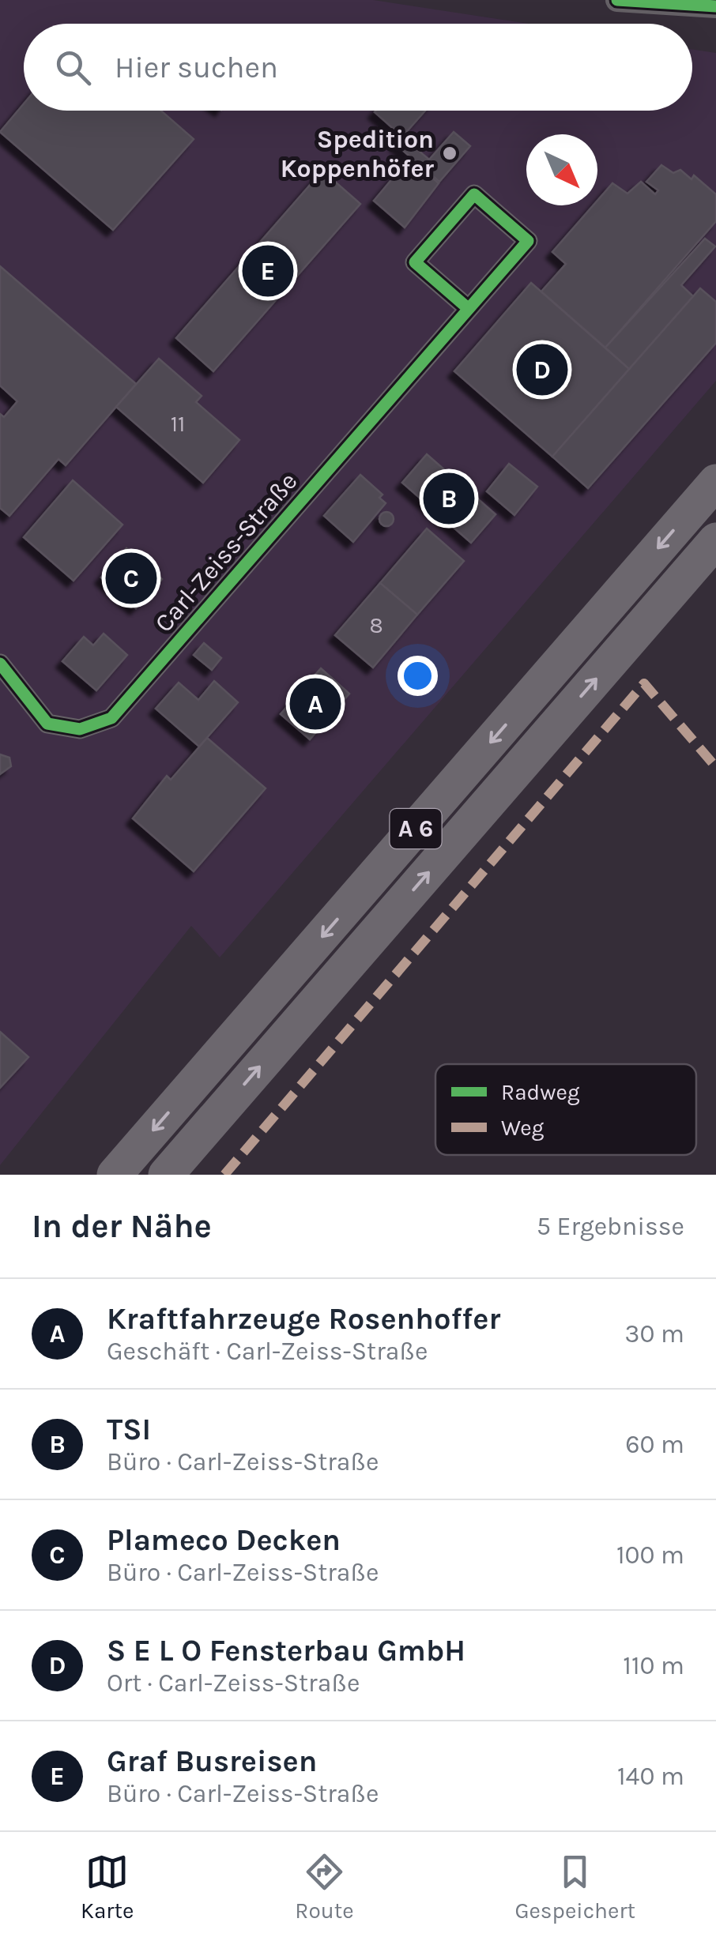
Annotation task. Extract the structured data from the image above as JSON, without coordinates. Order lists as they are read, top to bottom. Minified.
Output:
{"streets":{"highway":["A 6"],"street":["Carl-Zeiss-Straße"]},"places":["Spedition Koppenhöfer"],"house_numbers":["11","8"],"legend":["Radweg","Weg"],"north":"bottom right","page":{"search":"Hier suchen","pins":["E","D","B","C","A"],"heading":["In der Nähe","5 Ergebnisse"],"list":[{"mark":"A","name":"Kraftfahrzeuge Rosenhoffer","note":"Geschäft · Carl-Zeiss-Straße","value":"30 m"},{"mark":"B","name":"TSI","note":"Büro · Carl-Zeiss-Straße","value":"60 m"},{"mark":"C","name":"Plameco Decken","note":"Büro · Carl-Zeiss-Straße","value":"100 m"},{"mark":"D","name":"S E L O Fensterbau GmbH","note":"Ort · Carl-Zeiss-Straße","value":"110 m"},{"mark":"E","name":"Graf Busreisen","note":"Büro · Carl-Zeiss-Straße","value":"140 m"}],"nav":["Karte","Route","Gespeichert"]}}
